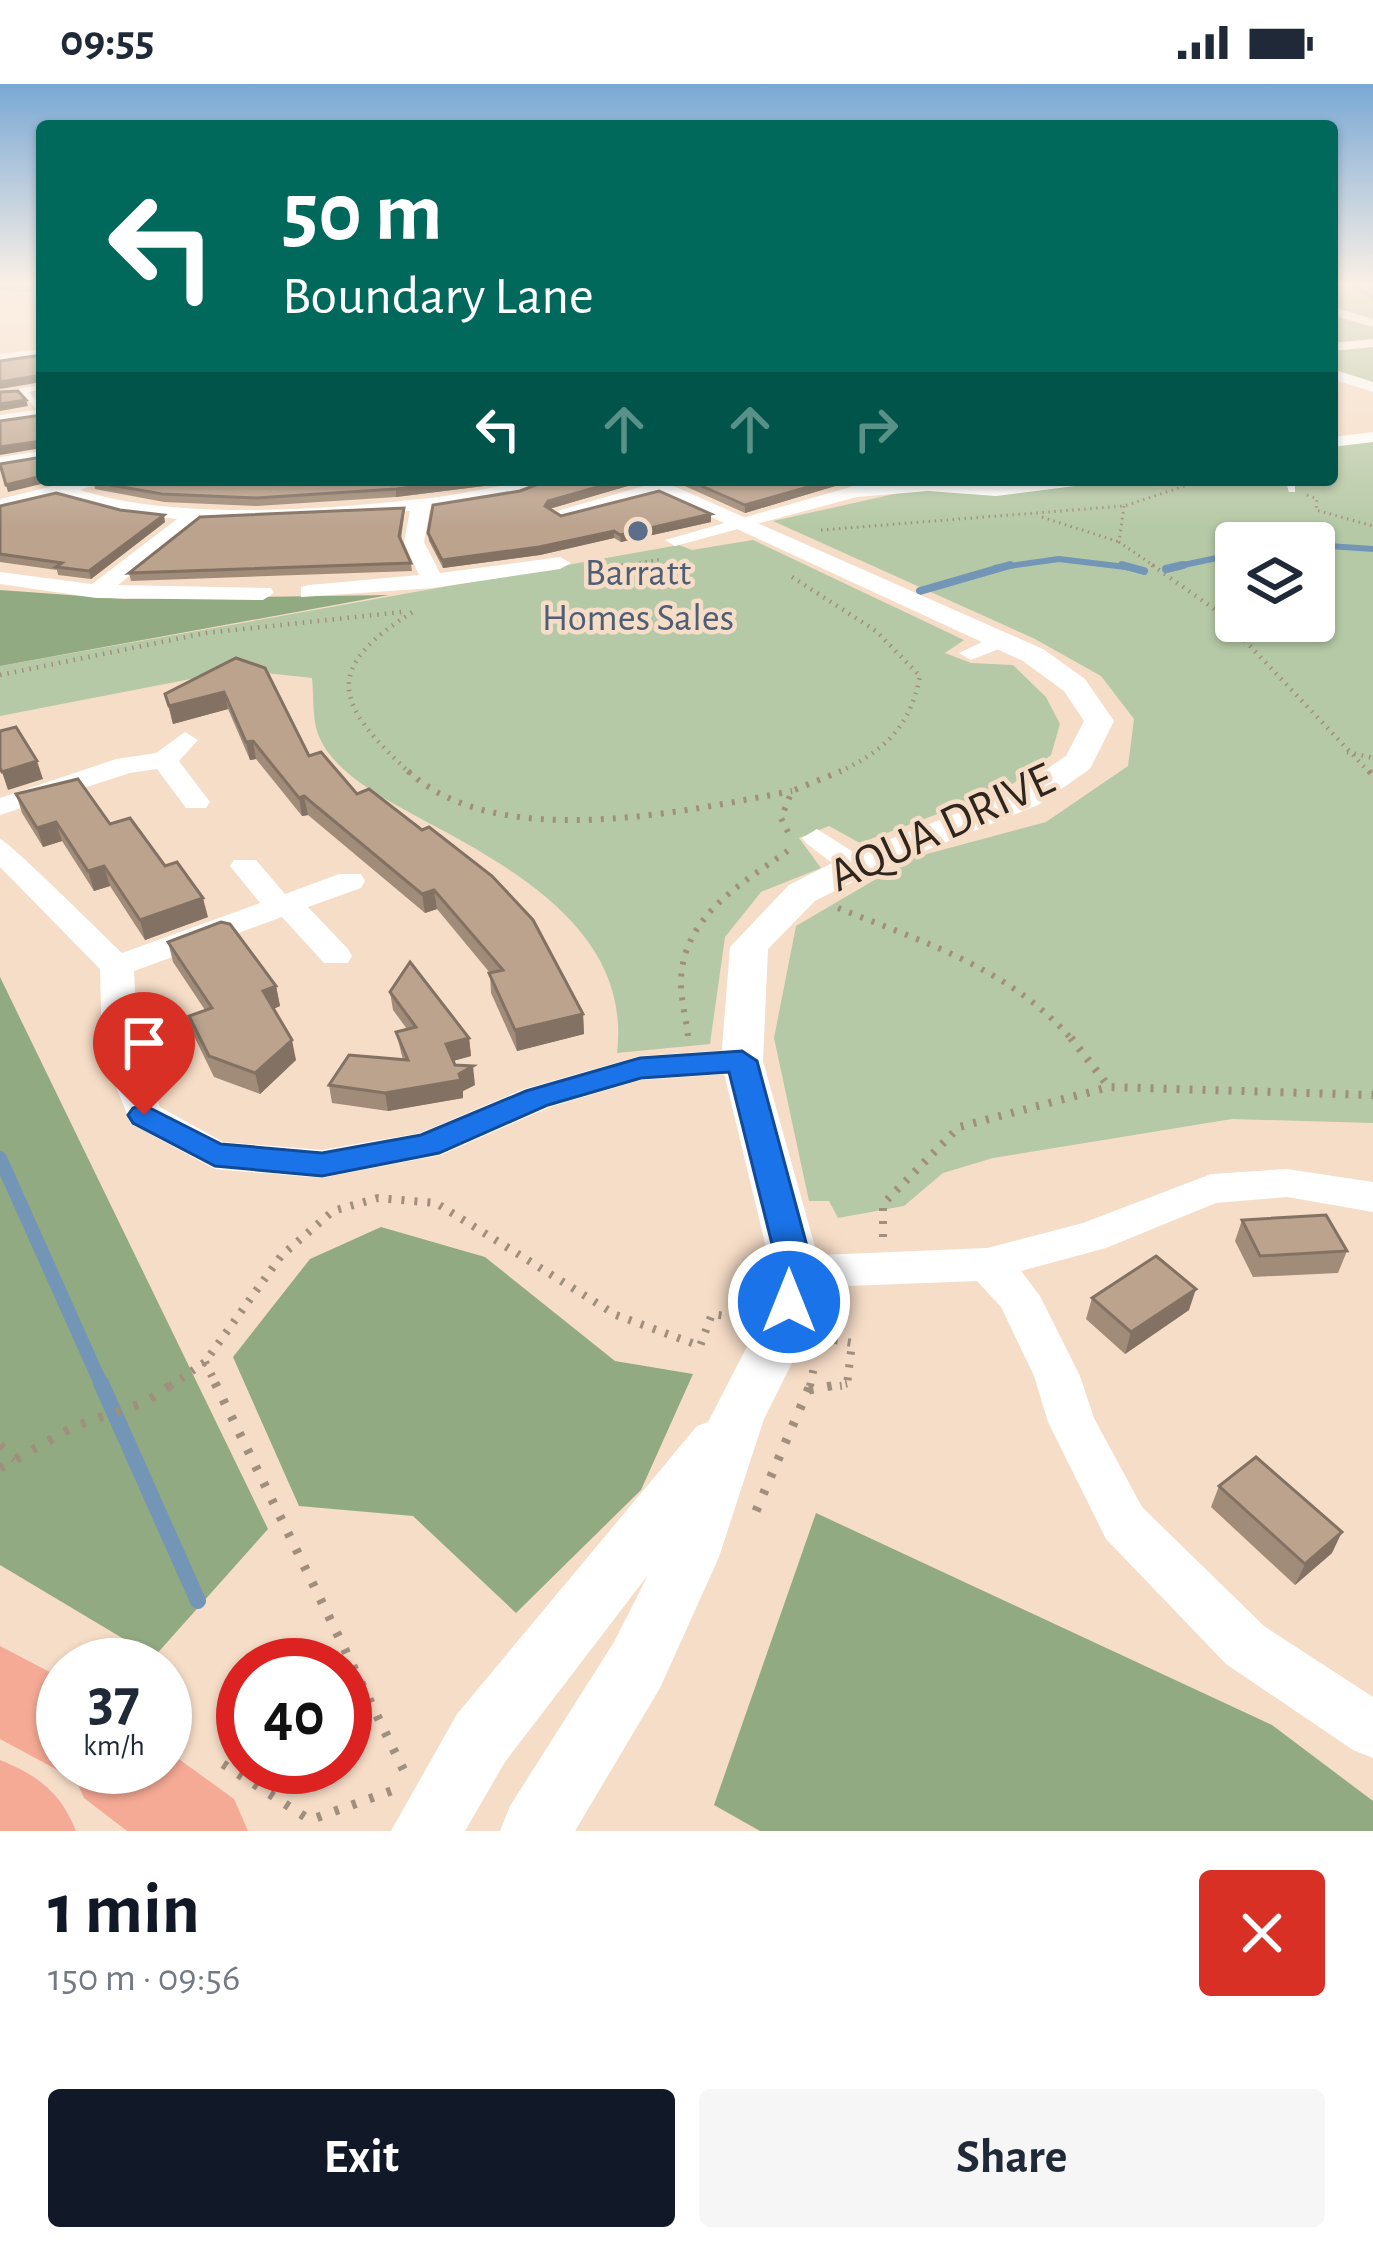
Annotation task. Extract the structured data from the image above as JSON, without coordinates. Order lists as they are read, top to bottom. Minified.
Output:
{"streets":{"street":["AQUA DRIVE"]},"places":["Barratt Homes Sales"],"page":{"status":"09:55","turn":["50 m","Boundary Lane"],"speed":"37 km/h","limit":"40","heading":["1 min","150 m · 09:56"],"buttons":["Exit","Share"]}}
